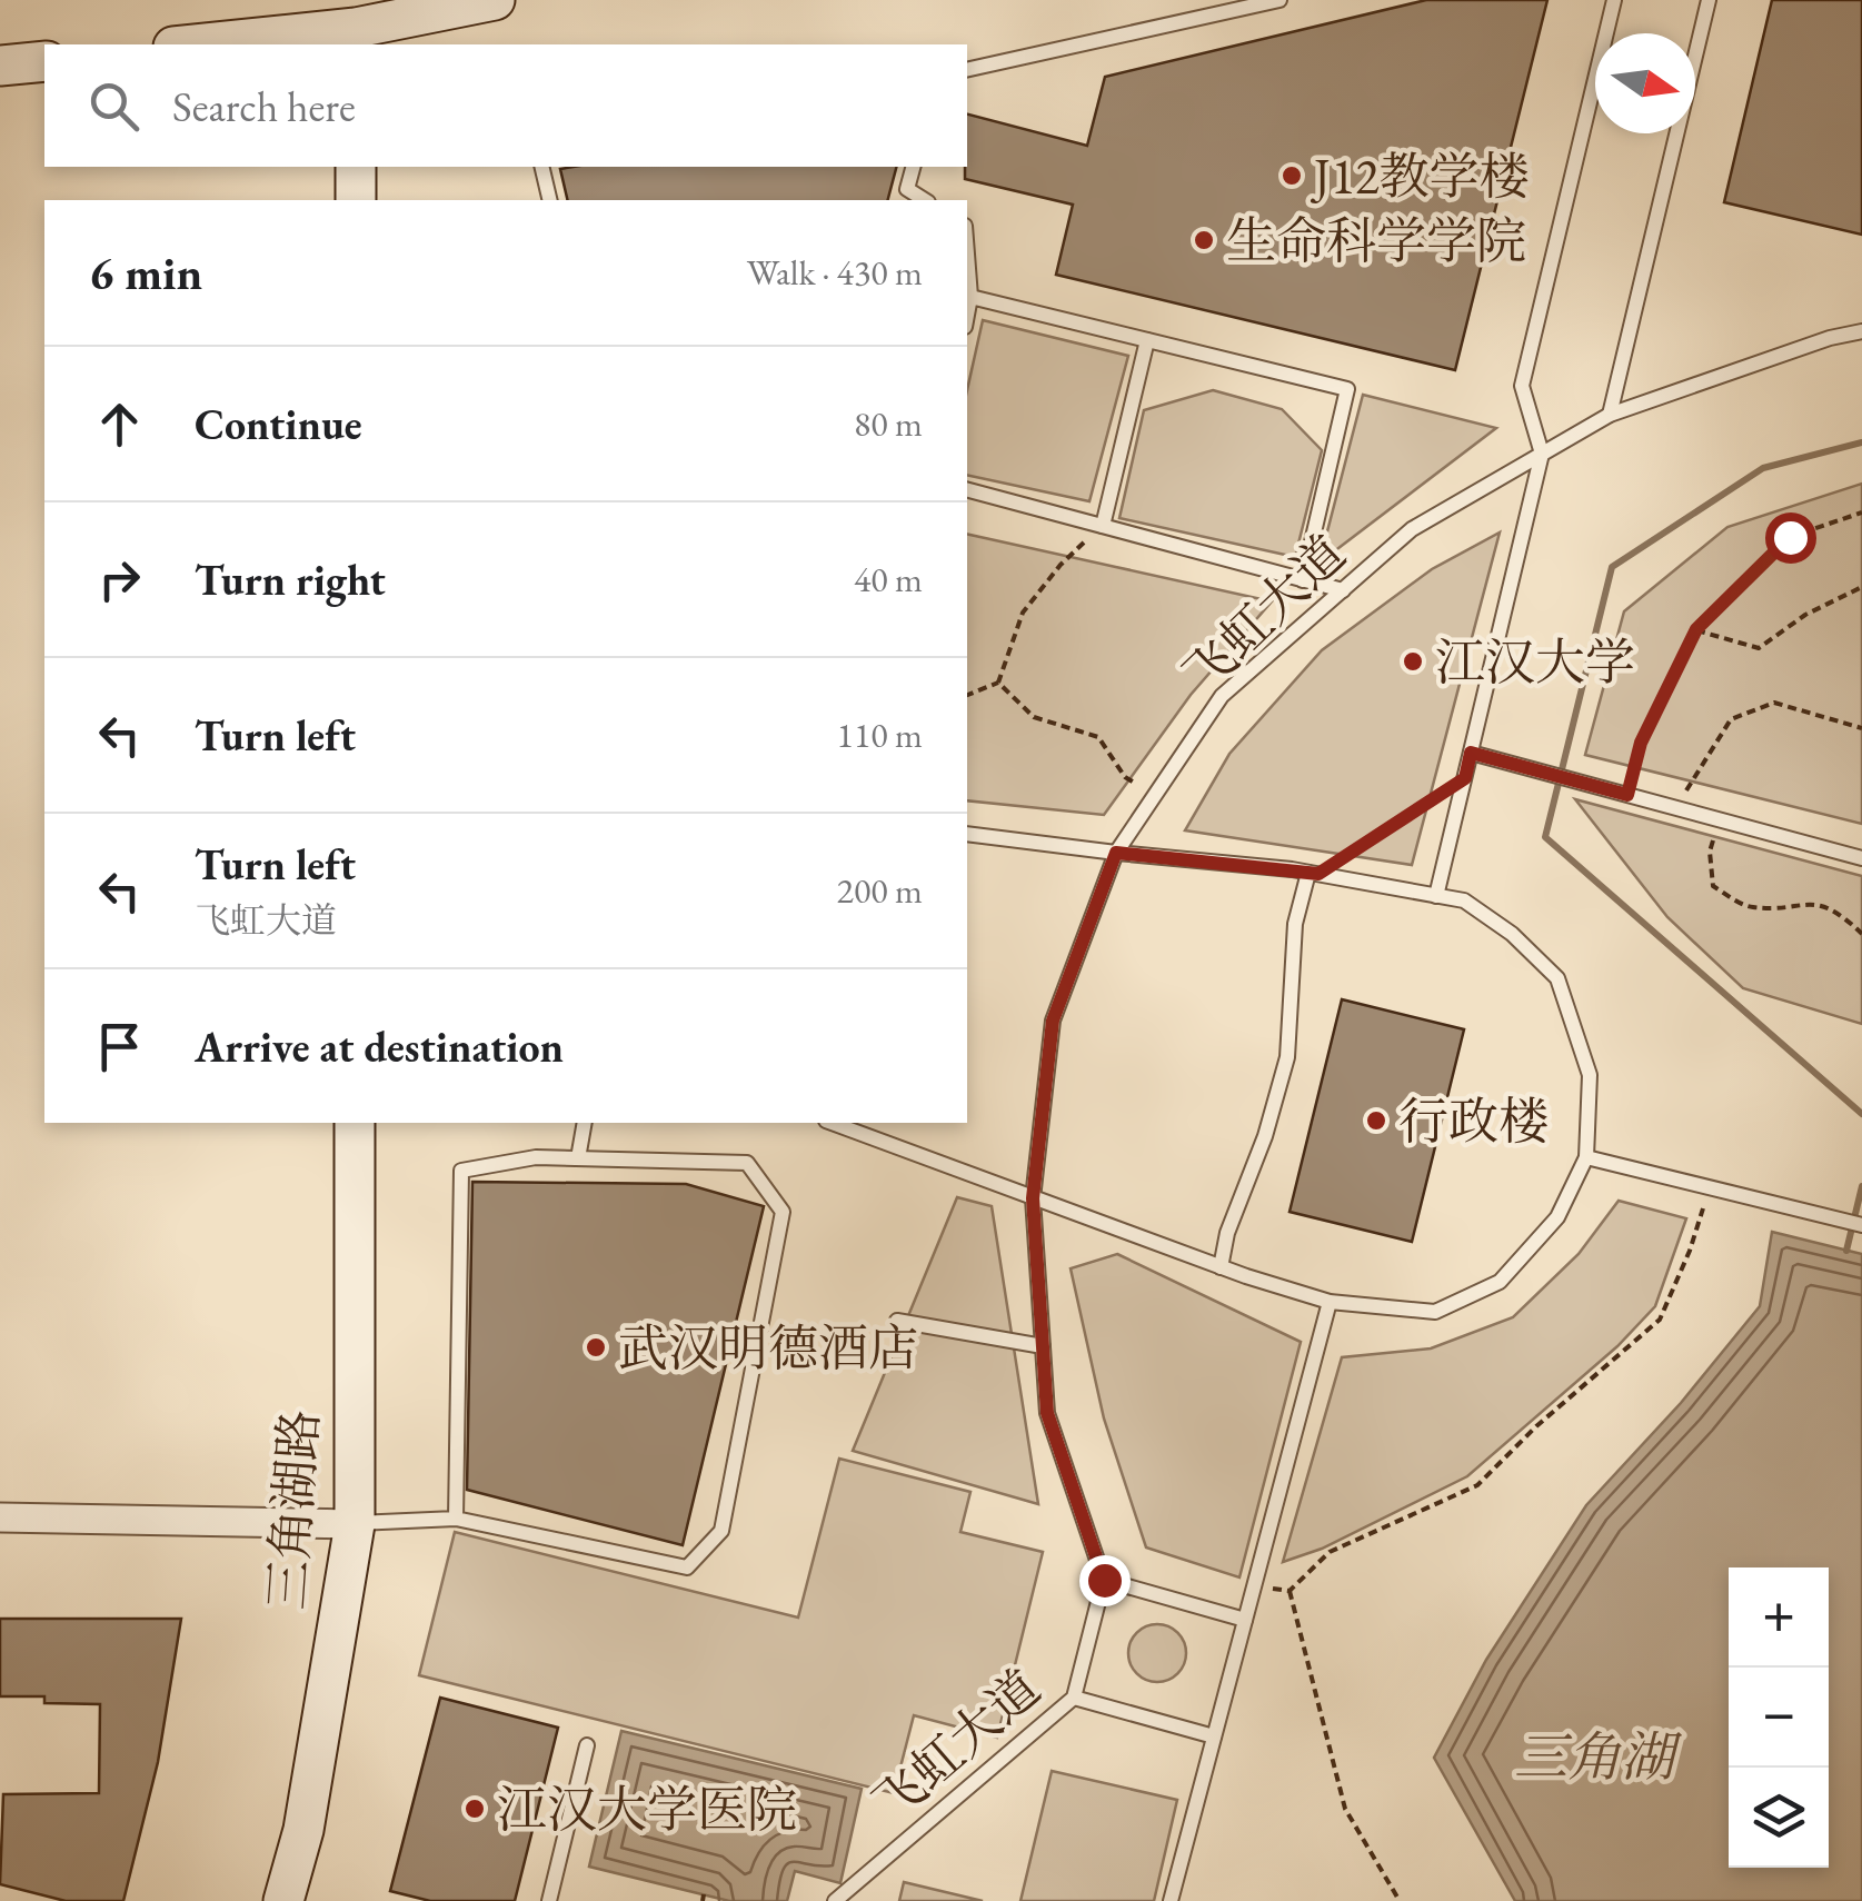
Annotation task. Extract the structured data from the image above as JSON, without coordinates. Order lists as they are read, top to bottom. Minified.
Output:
{"streets":{"street":["三角湖路"],"lane":["飞虹大道"]},"water":["三角湖"],"places":["J12教学楼","生命科学学院","江汉大学","行政楼","武汉明德酒店","江汉大学医院"],"north":"right","page":{"search":"Search here","heading":["6 min","Walk · 430 m"],"list":[["Continue","80 m"],["Turn right","40 m"],["Turn left","110 m"],["Turn left","飞虹大道","200 m"],"Arrive at destination"],"map_buttons":["+","−"]}}
